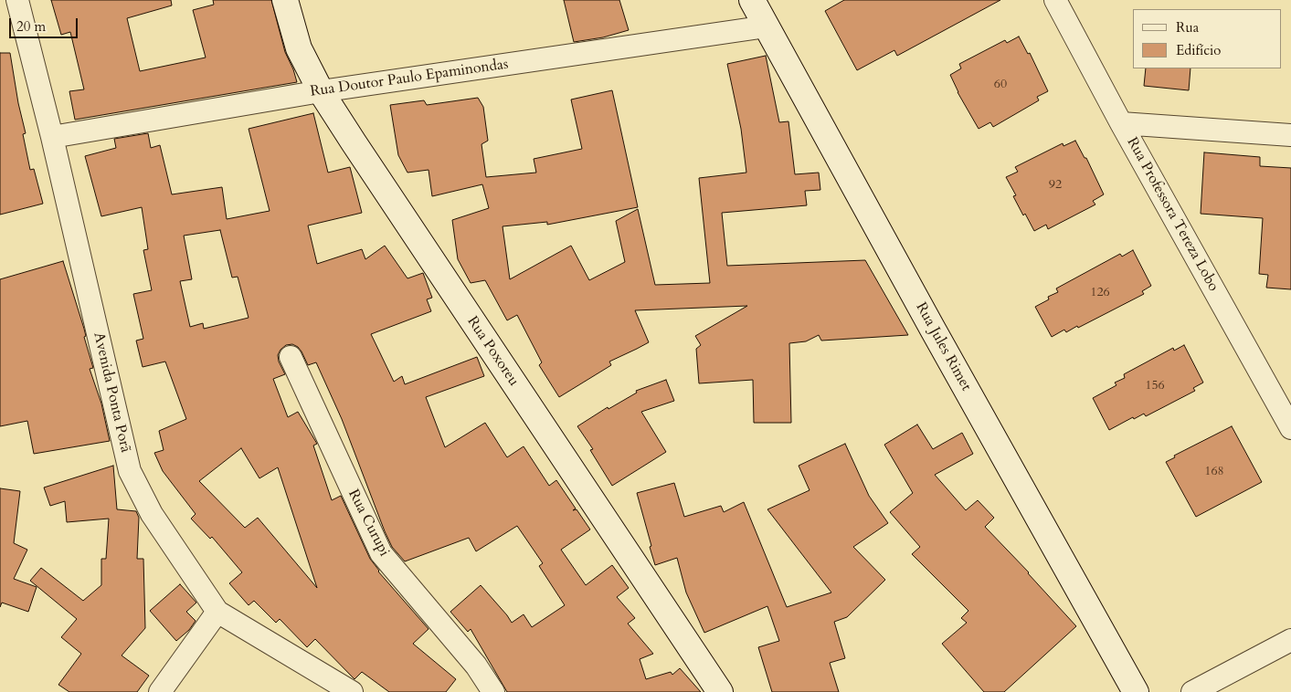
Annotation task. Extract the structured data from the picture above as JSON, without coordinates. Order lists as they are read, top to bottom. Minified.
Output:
{"streets":{"street":["Rua Doutor Paulo Epaminondas","Rua Professora Tereza Lobo","Rua Jules Rimet","Rua Poxoreu","Avenida Ponta Porã","Rua Curupi"]},"crossings":[["Rua Doutor Paulo Epaminondas","Rua Jules Rimet"],["Rua Doutor Paulo Epaminondas","Rua Poxoreu"],["Rua Doutor Paulo Epaminondas","Avenida Ponta Porã"]],"house_numbers":["60","92","126","156","168"],"legend":["Rua","Edifício"],"scale_bar":"20 m"}
